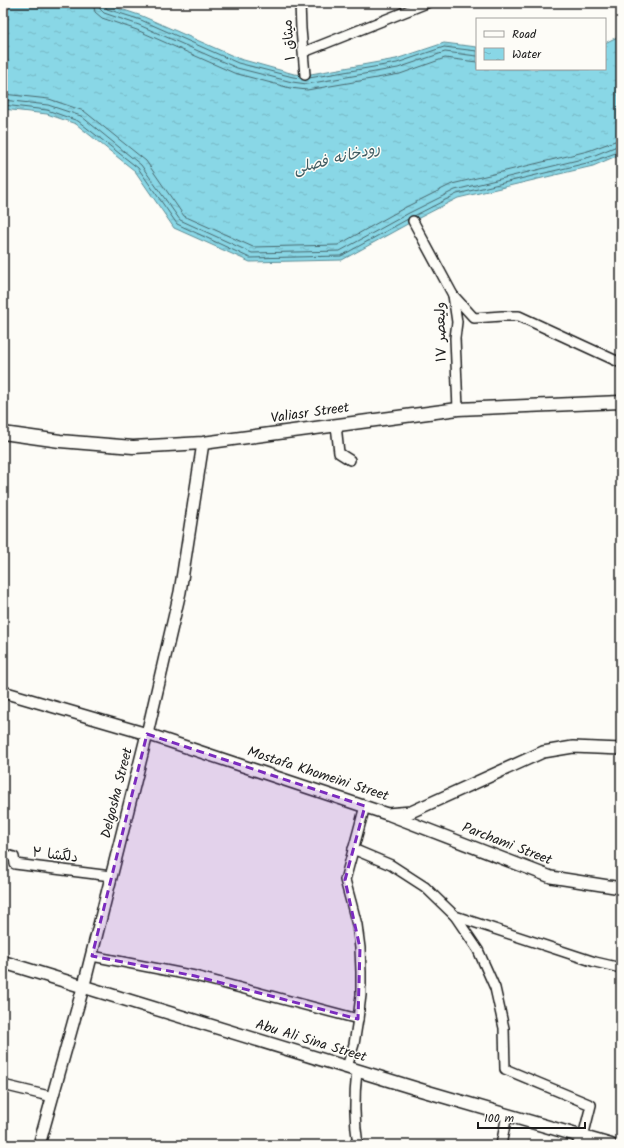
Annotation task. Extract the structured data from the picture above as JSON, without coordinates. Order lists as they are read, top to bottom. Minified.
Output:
{"streets":{"main road":["Valiasr Street","Abu Ali Sina Street"],"street":["میثاق ۱","ولیعصر ۱۷","Mostafa Khomeini Street","Delgosha Street","Parchami Street","دلگشا ۲"]},"crossings":[["ولیعصر ۱۷","Valiasr Street"],["Valiasr Street","Delgosha Street"],["Mostafa Khomeini Street","Delgosha Street"],["Mostafa Khomeini Street","Parchami Street"],["Delgosha Street","دلگشا ۲"],["Delgosha Street","Abu Ali Sina Street"]],"water":["رودخانه فصلی"],"legend":["Road","Water"],"scale_bar":"100 m"}
